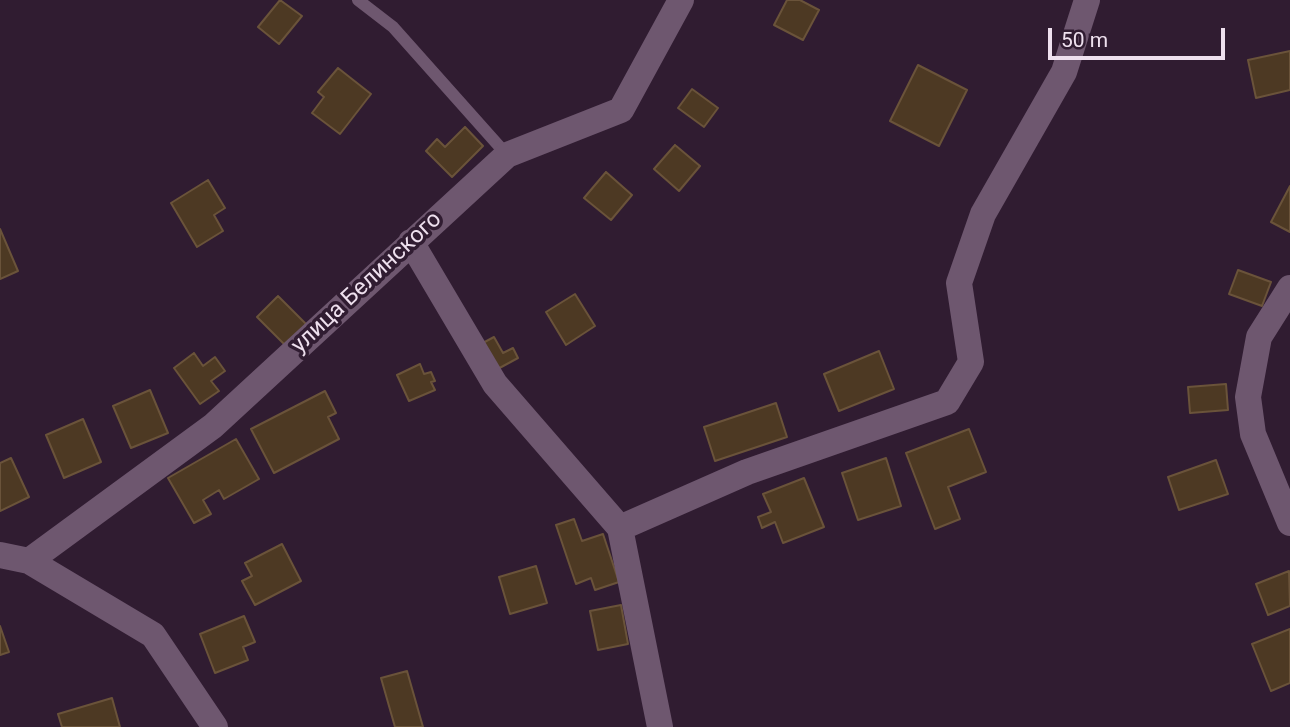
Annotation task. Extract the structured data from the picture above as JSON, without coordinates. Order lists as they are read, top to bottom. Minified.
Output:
{"streets":{"street":["улица Белинского"]},"scale_bar":"50 m"}
